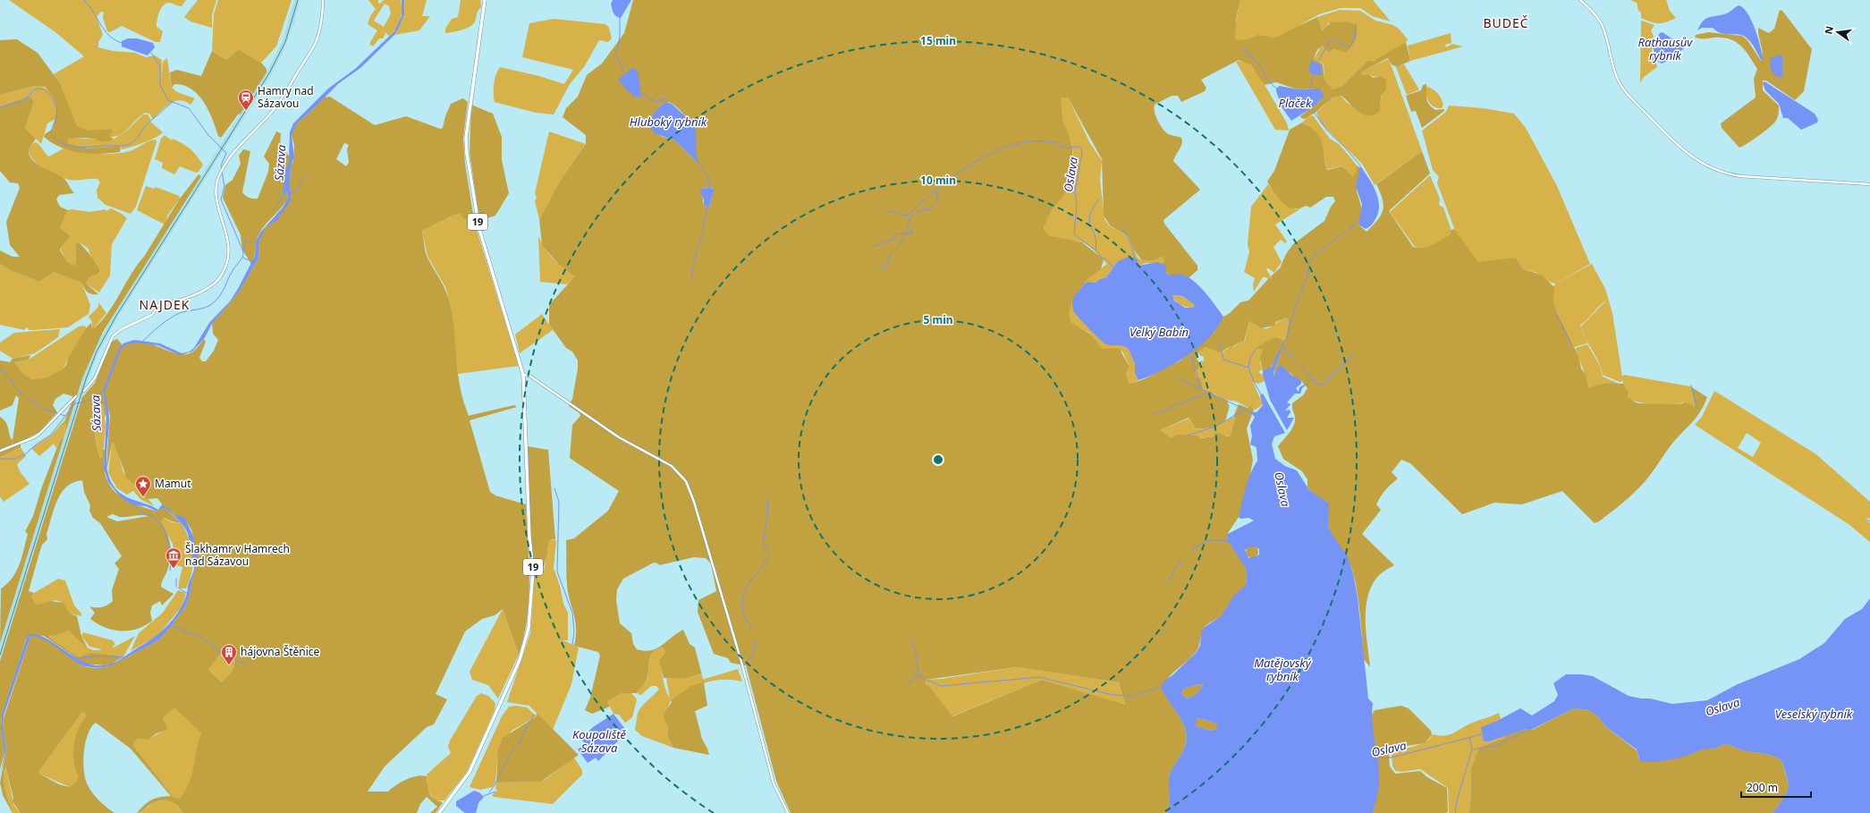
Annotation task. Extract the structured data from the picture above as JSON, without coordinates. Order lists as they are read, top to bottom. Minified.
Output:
{"streets":{"main road":["19"]},"districts":["BUDEČ","NAJDEK"],"water":["Rathausův rybník","Plaček","Hluboký rybník","Sázava","Oslava","Velký Babín","Matějovský rybník","Veselský rybník","Koupaliště Sázava"],"places":{"station":["Hamry nad Sázavou"],"place":["Mamut"],"museum":["Šlakhamr v Hamrech nad Sázavou"],"building":["hájovna Štěnice"]},"scale_bar":"200 m","north":"left","rings":["15 min","10 min","5 min"]}
